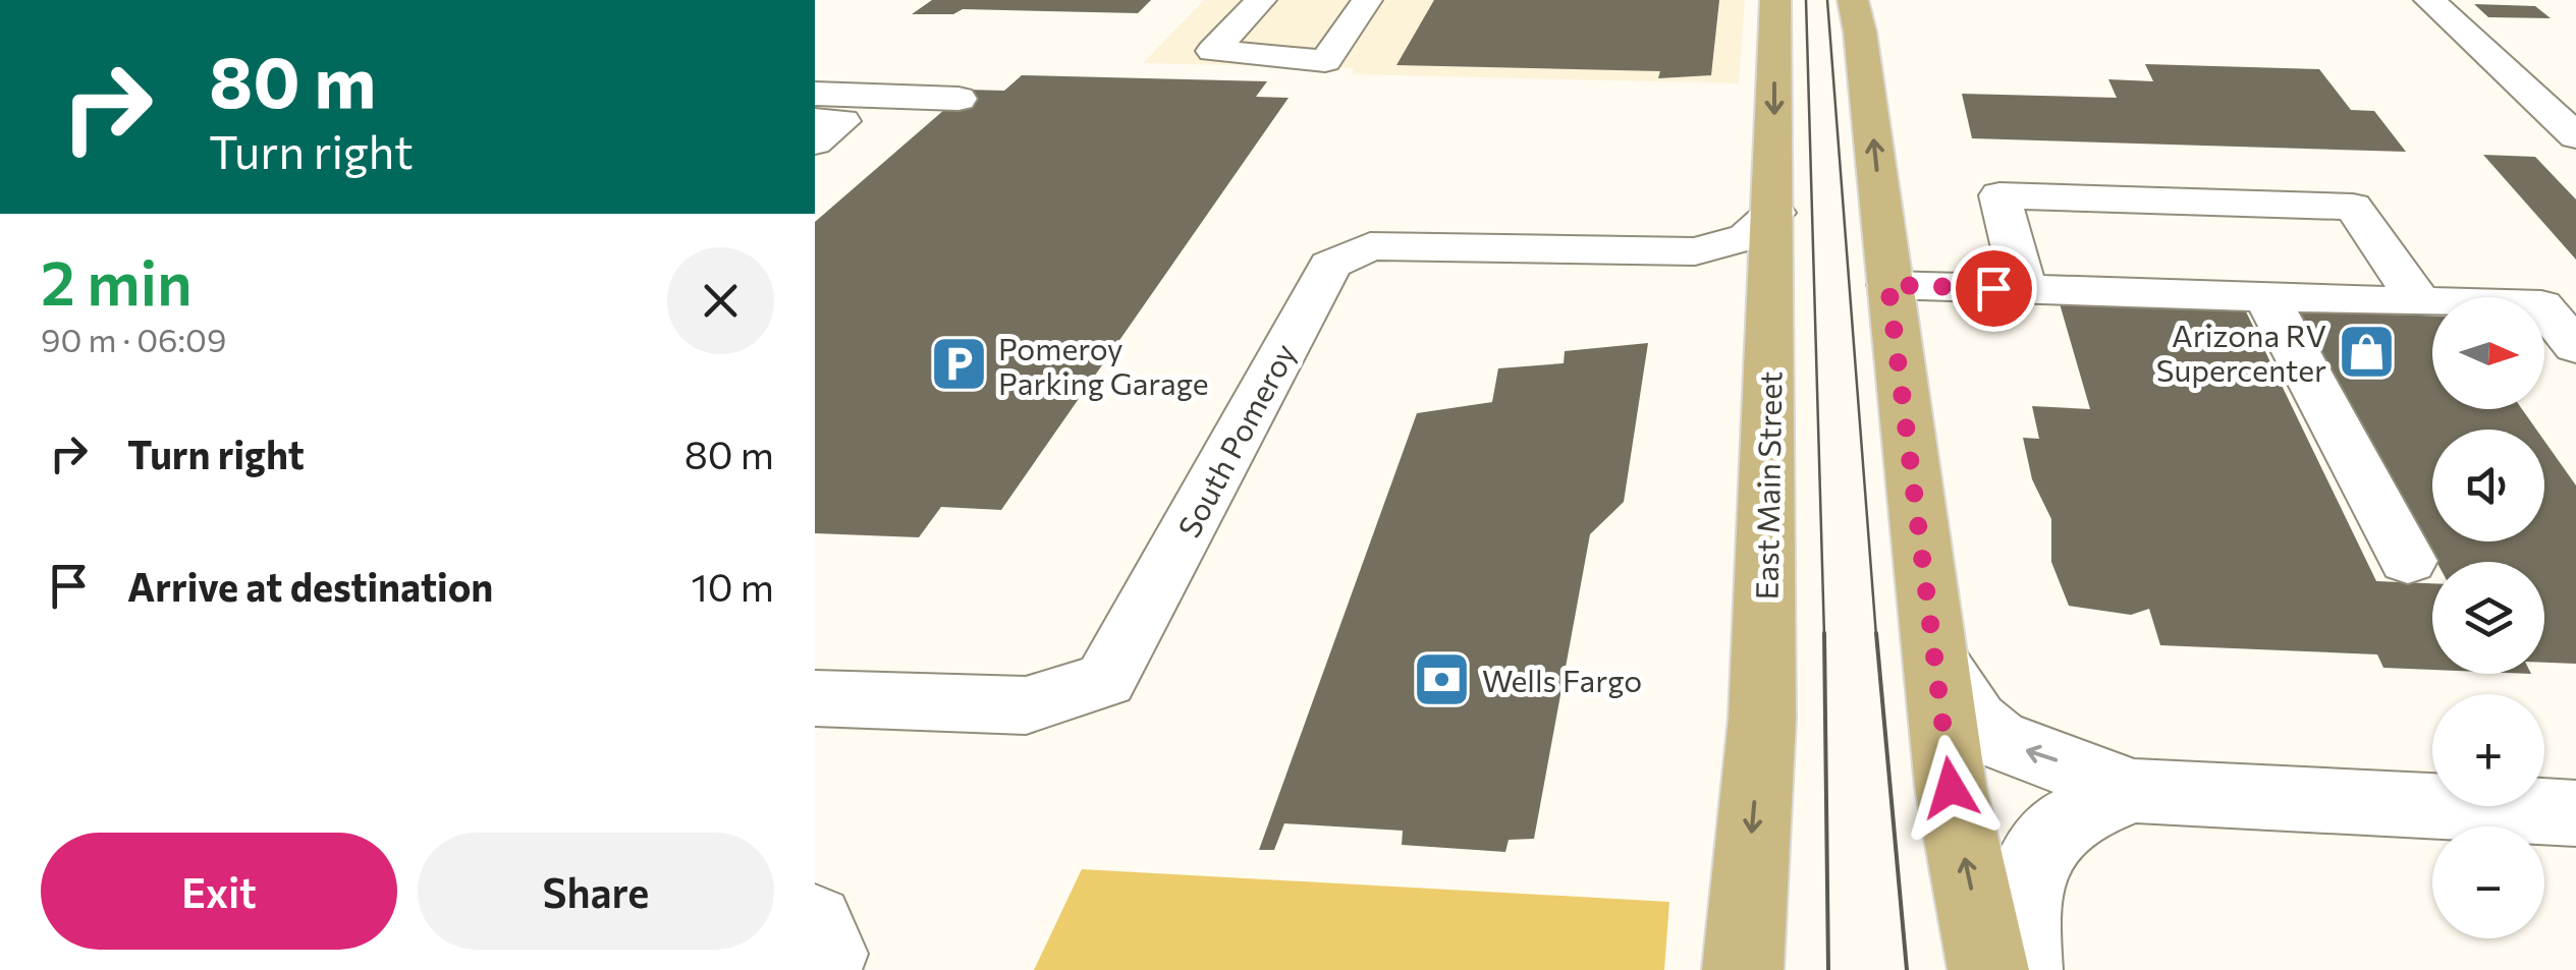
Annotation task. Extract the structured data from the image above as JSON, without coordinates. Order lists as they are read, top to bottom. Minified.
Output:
{"streets":{"main road":["East Main Street"],"street":["South Pomeroy"]},"crossings":[["South Pomeroy","East Main Street"]],"places":{"shop":["Arizona RV Supercenter"],"parking":["Pomeroy Parking Garage"],"bank":["Wells Fargo"]},"north":"right","page":{"turn":["80 m","Turn right"],"heading":["2 min","90 m · 06:09"],"map_buttons":["+","−"],"list":[{"name":"Turn right","value":"80 m"},{"name":"Arrive at destination","value":"10 m"}],"buttons":["Exit","Share"]}}
